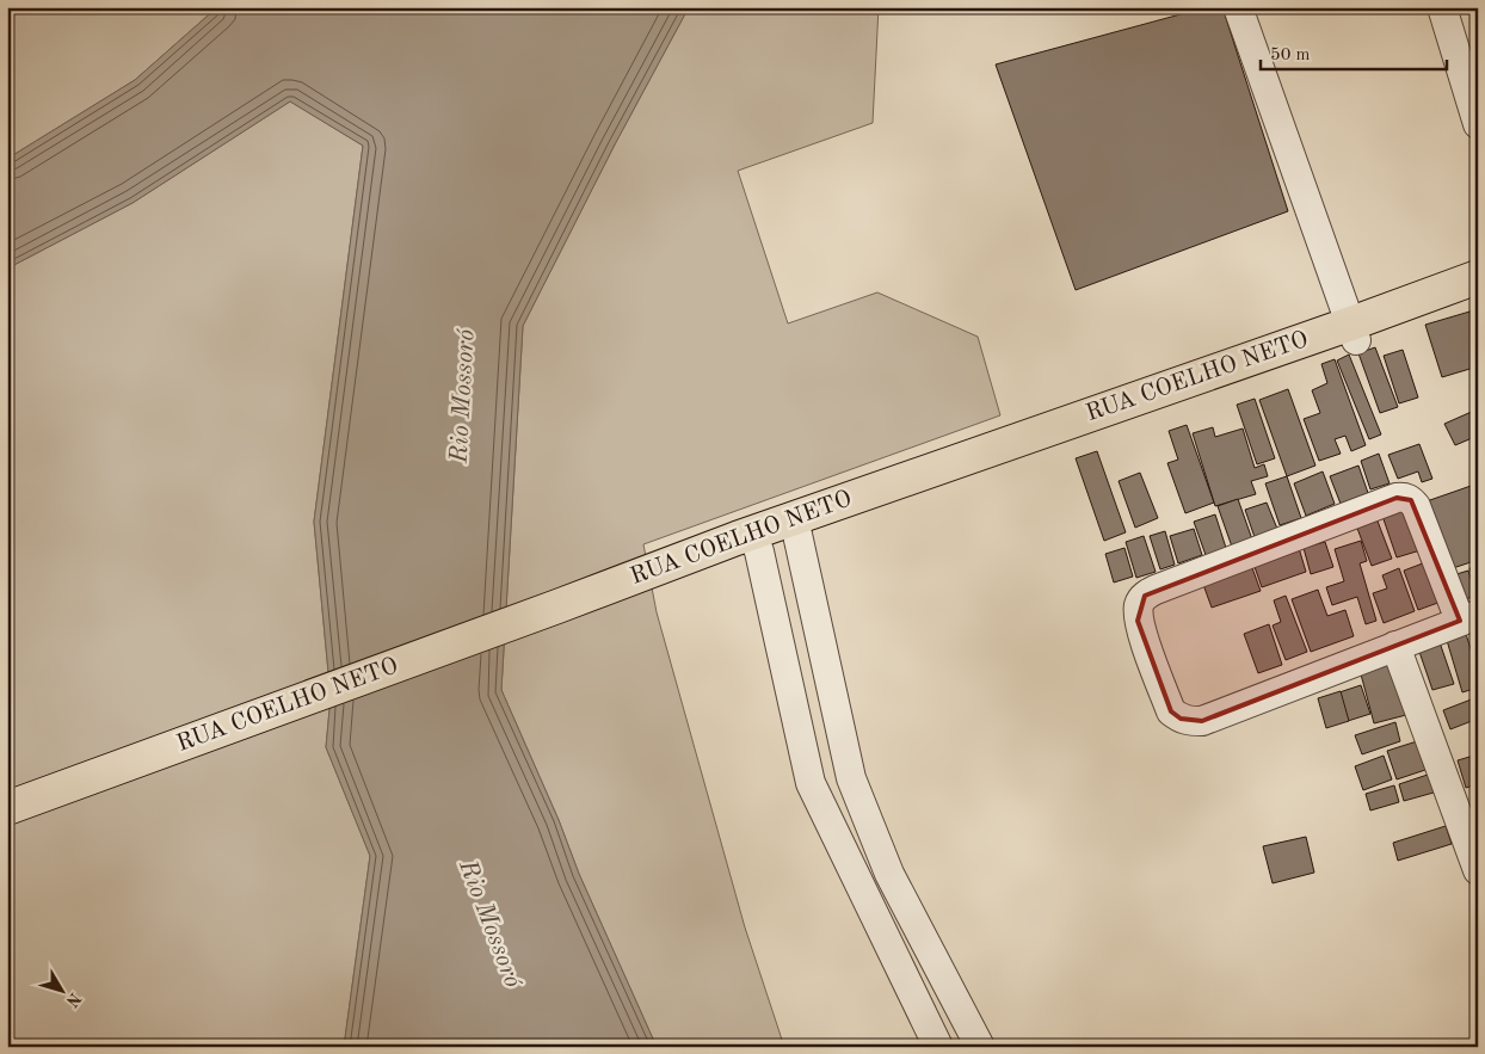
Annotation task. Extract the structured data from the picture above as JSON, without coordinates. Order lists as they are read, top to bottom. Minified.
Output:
{"streets":{"main road":["RUA COELHO NETO"]},"water":["Rio Mossoró"],"scale_bar":"50 m","north":"bottom right"}
